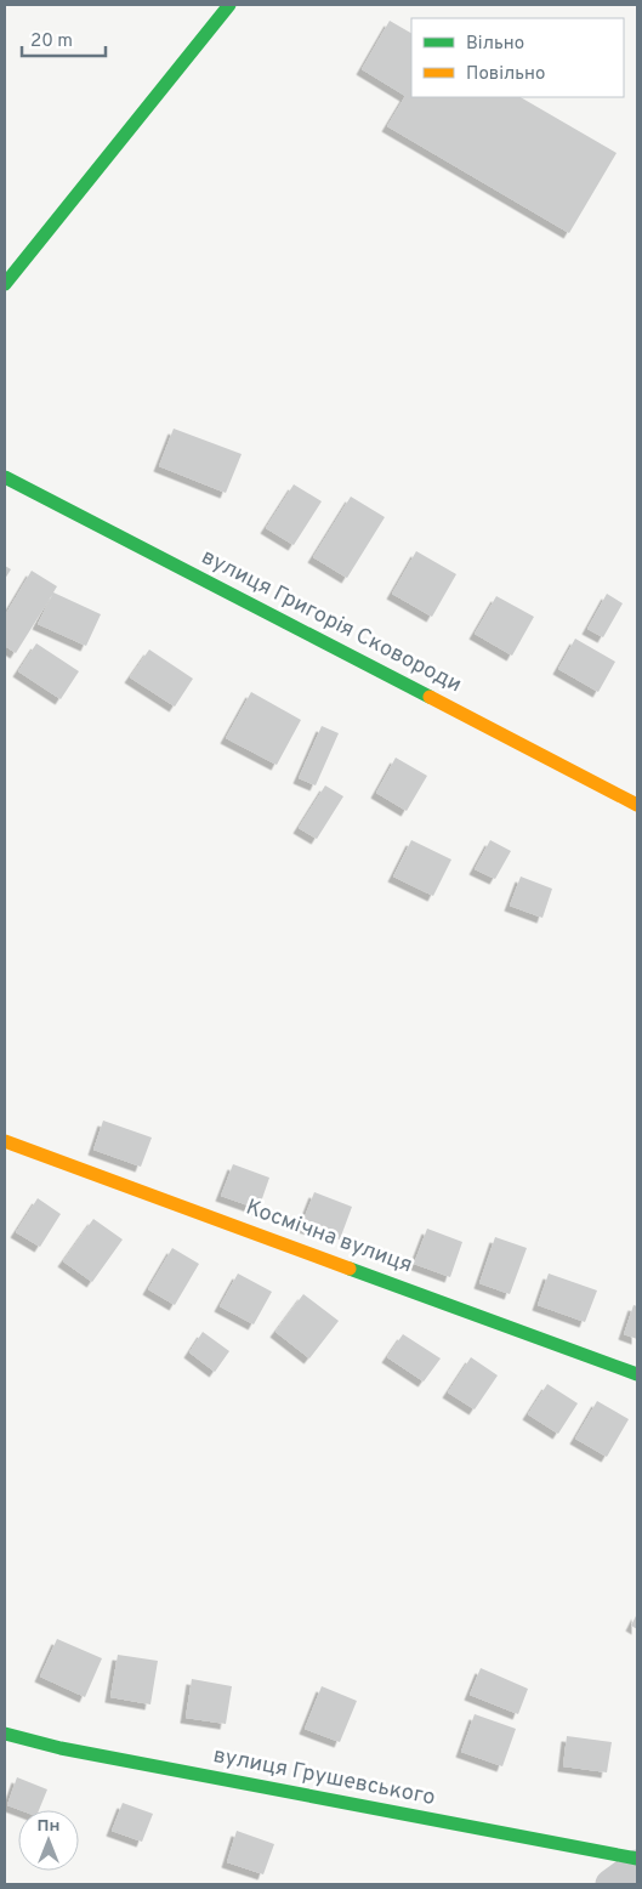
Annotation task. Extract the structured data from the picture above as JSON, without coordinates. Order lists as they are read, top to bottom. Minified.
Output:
{"streets":{"street":["вулиця Григорія Сковороди","Космічна вулиця","вулиця Грушевського"]},"legend":["Вільно","Повільно"],"scale_bar":"20 m","north":"top"}
